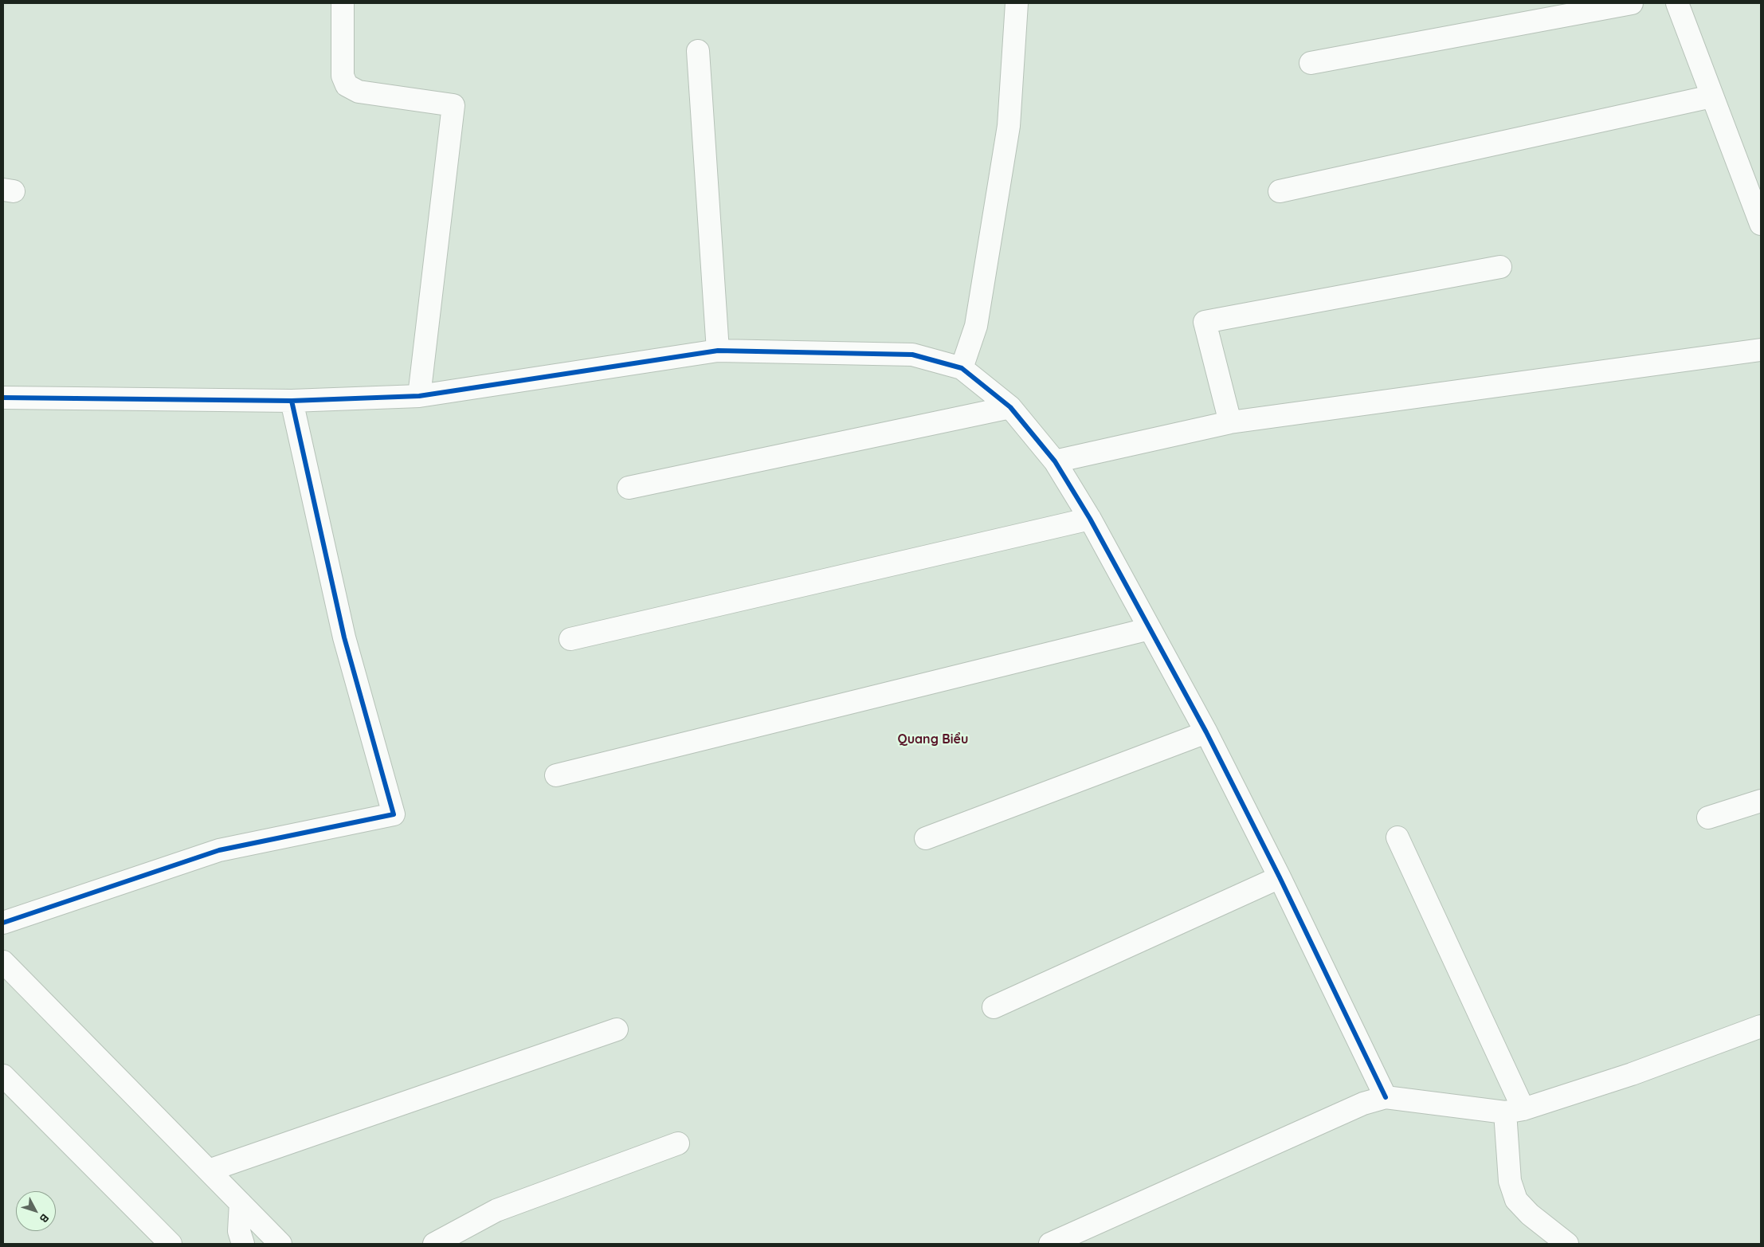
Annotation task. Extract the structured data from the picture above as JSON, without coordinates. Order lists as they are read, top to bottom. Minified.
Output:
{"districts":["Quang Biểu"],"north":"bottom right"}
